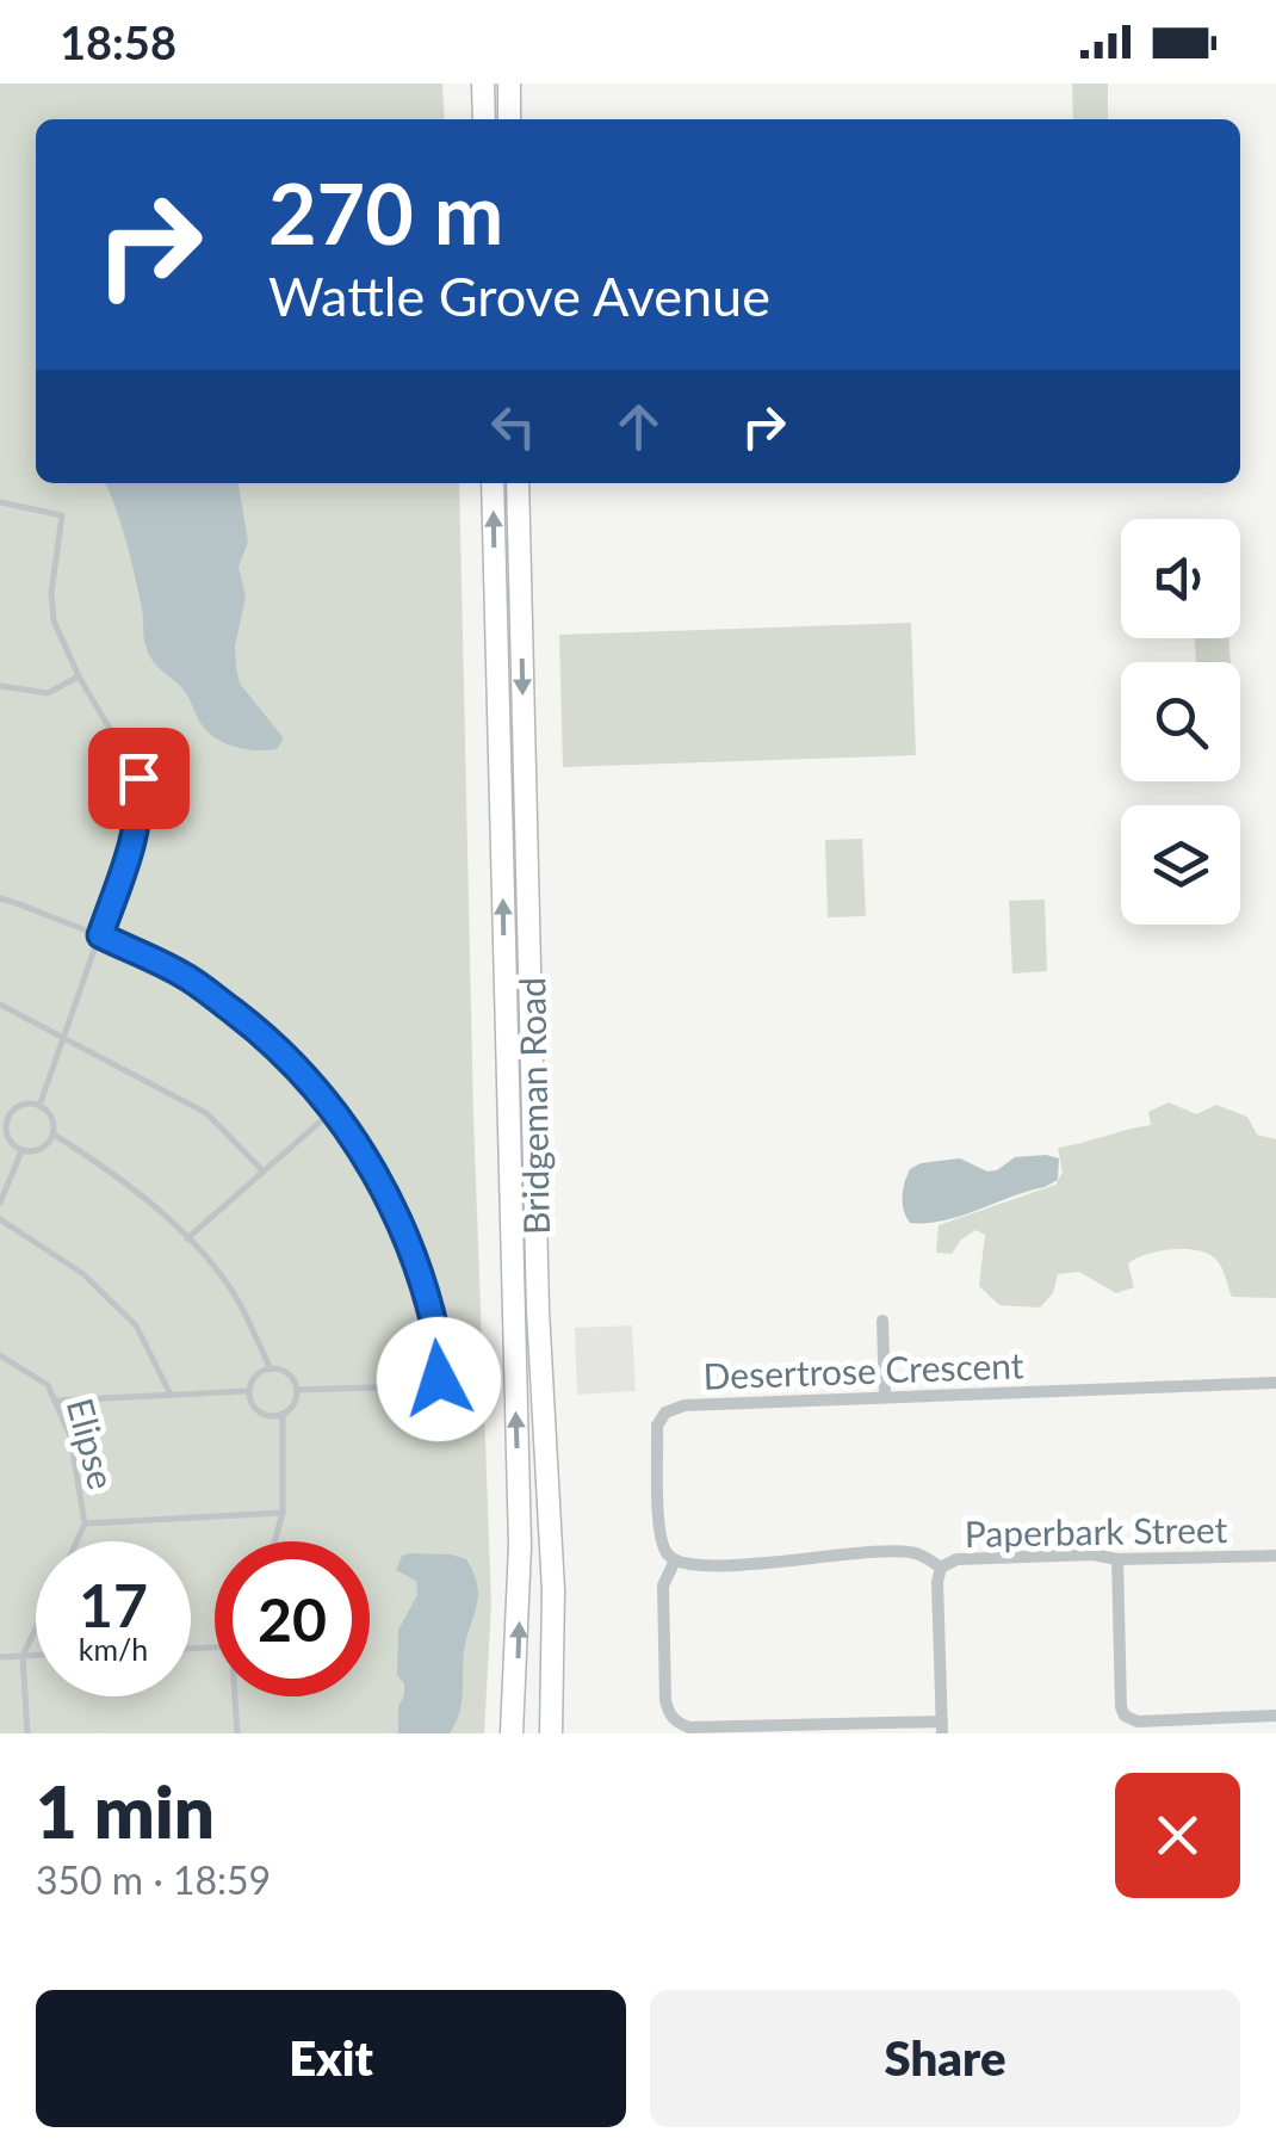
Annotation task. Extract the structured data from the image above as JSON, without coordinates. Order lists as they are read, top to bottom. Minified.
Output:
{"streets":{"main road":["Bridgeman Road"],"street":["Desertrose Crescent","Paperbark Street"],"lane":["Elipse"]},"page":{"status":"18:58","turn":["270 m","Wattle Grove Avenue"],"speed":"17 km/h","limit":"20","heading":["1 min","350 m · 18:59"],"buttons":["Exit","Share"]}}
